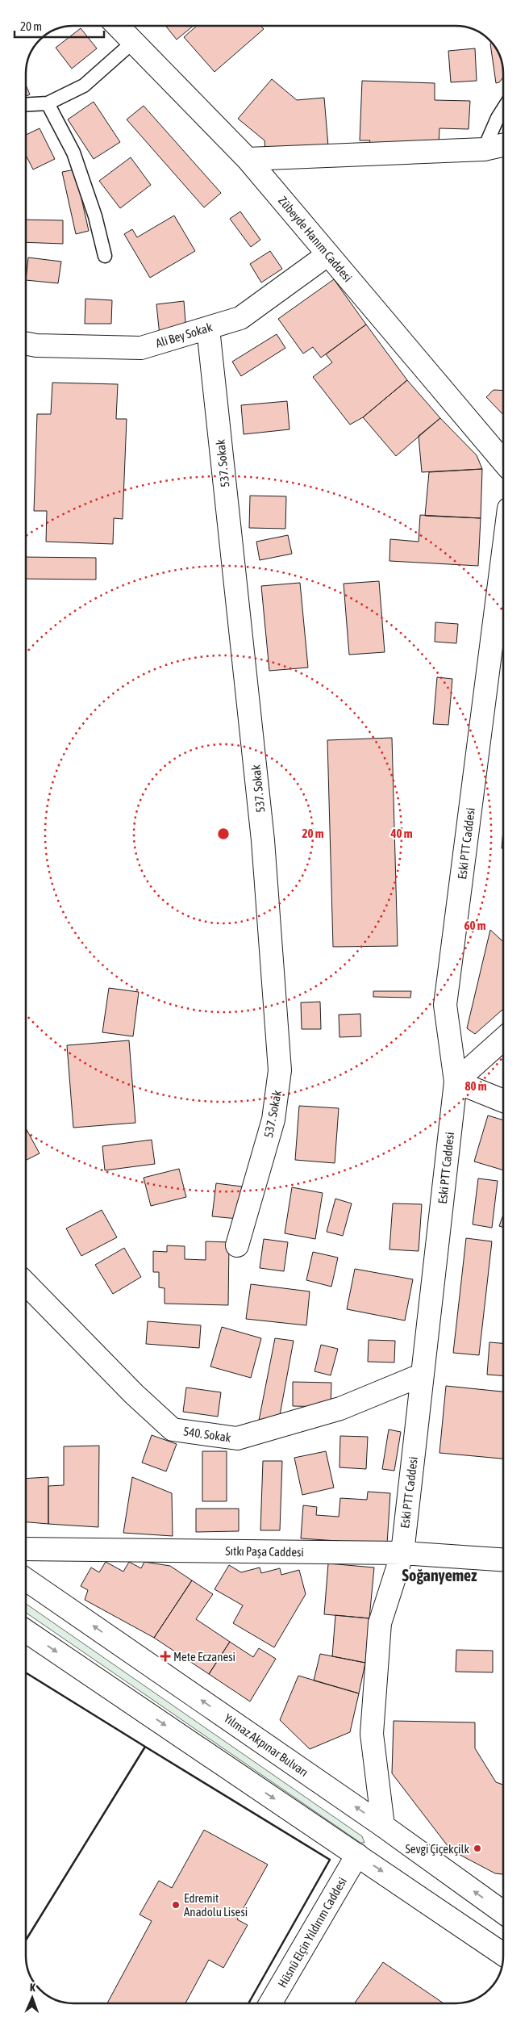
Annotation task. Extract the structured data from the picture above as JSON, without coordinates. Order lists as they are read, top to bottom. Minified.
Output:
{"streets":{"street":["Zübeyde Hanım Caddesi","Ali Bey Sokak","537. Sokak","Eski PTT Caddesi","540. Sokak","Sıtkı Paşa Caddesi","Yılmaz Akpınar Bulvarı","Hüsnü Elçin Yıldırım Caddesi"]},"crossings":[["Zübeyde Hanım Caddesi","Ali Bey Sokak"],["Ali Bey Sokak","537. Sokak"],["Eski PTT Caddesi","540. Sokak"],["Eski PTT Caddesi","Sıtkı Paşa Caddesi"],["Eski PTT Caddesi","Yılmaz Akpınar Bulvarı"]],"districts":["Soğanyemez"],"places":{"health":["Mete Eczanesi"],"other":["Sevgi Çiçekçilk","Edremit Anadolu Lisesi"]},"scale_bar":"20 m","north":"top","rings":["20 m","40 m","60 m","80 m"]}
